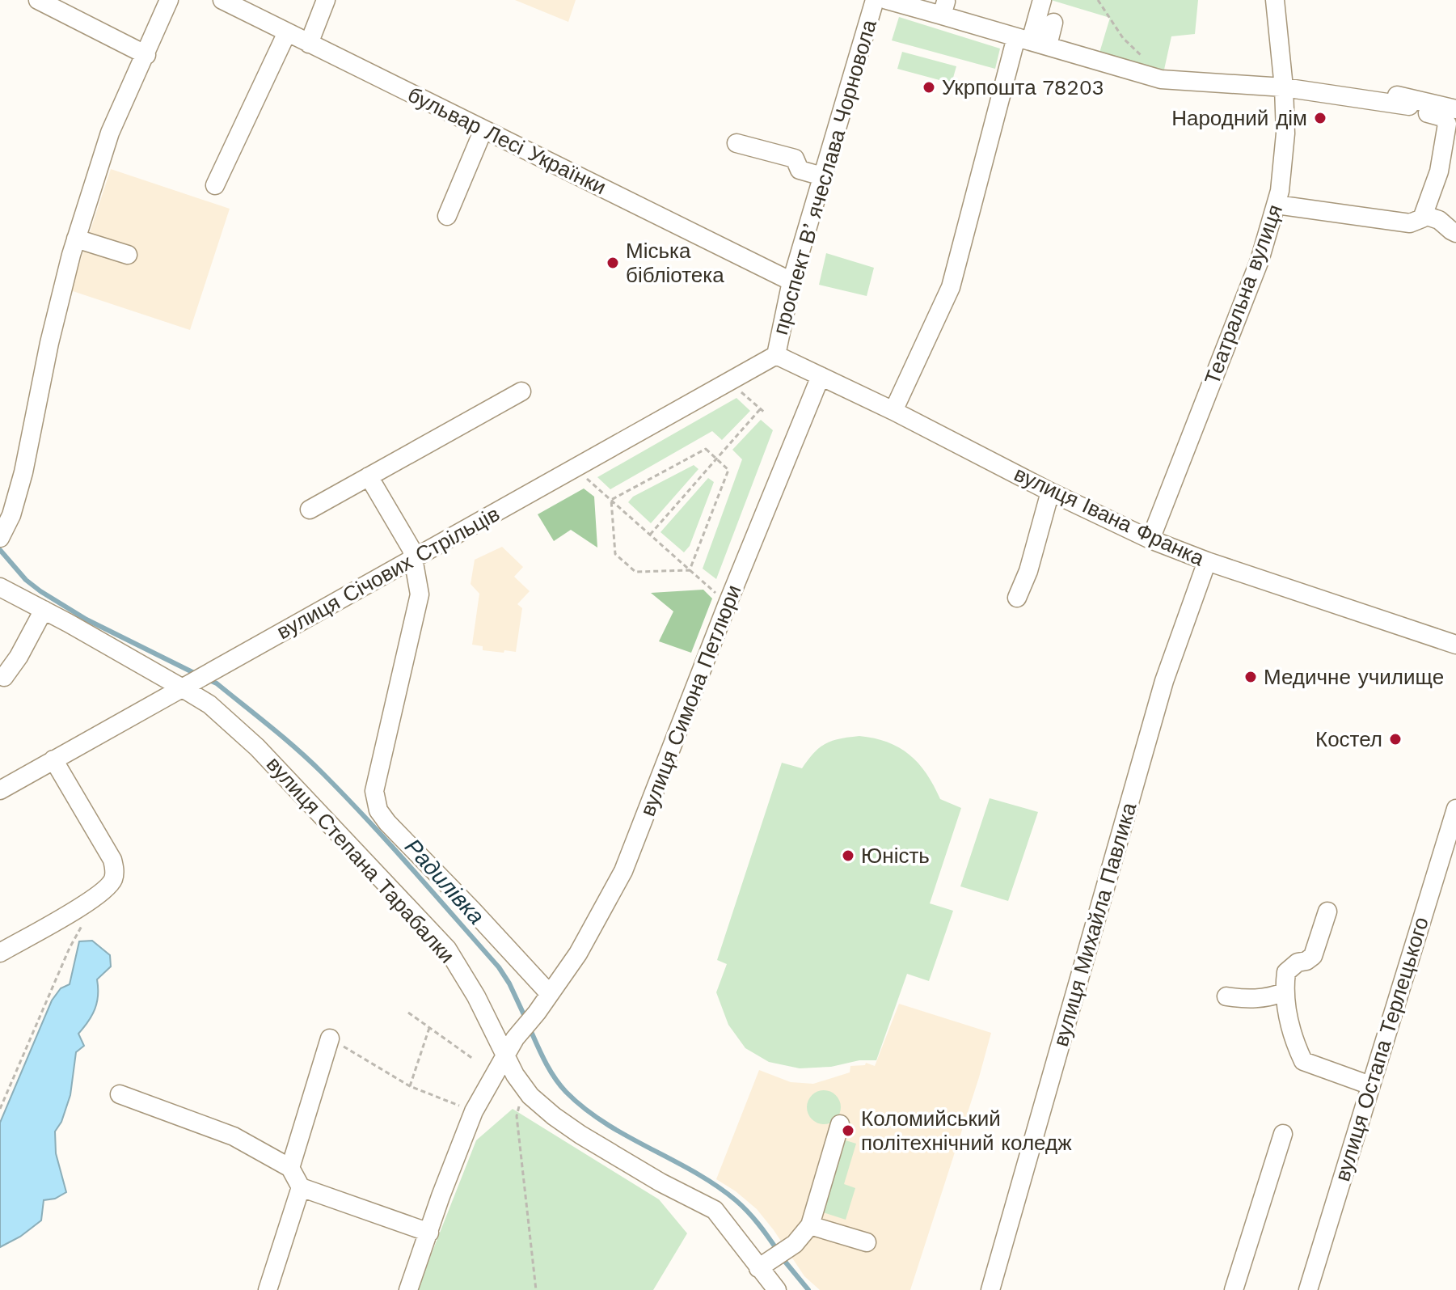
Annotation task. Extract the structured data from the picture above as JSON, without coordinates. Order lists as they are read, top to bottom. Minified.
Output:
{"streets":{"street":["бульвар Лесі Українки","проспект Вʼячеслава Чорновола","Театральна вулиця","вулиця Івана Франка","вулиця Січових Стрільців","вулиця Симона Петлюри","вулиця Степана Тарабалки","вулиця Михайла Павлика","вулиця Остапа Терлецького"]},"crossings":[["бульвар Лесі Українки","проспект Вʼячеслава Чорновола"],["проспект Вʼячеслава Чорновола","вулиця Івана Франка"],["проспект Вʼячеслава Чорновола","вулиця Січових Стрільців"],["Театральна вулиця","вулиця Івана Франка"],["вулиця Івана Франка","вулиця Січових Стрільців"],["вулиця Івана Франка","вулиця Симона Петлюри"],["вулиця Івана Франка","вулиця Михайла Павлика"],["вулиця Січових Стрільців","вулиця Степана Тарабалки"],["вулиця Симона Петлюри","вулиця Степана Тарабалки"]],"water":["Радилівка"],"places":["Укрпошта 78203","Народний дім","Міська бібліотека","Медичне училище","Костел","Юність","Коломийський політехнічний коледж"]}
